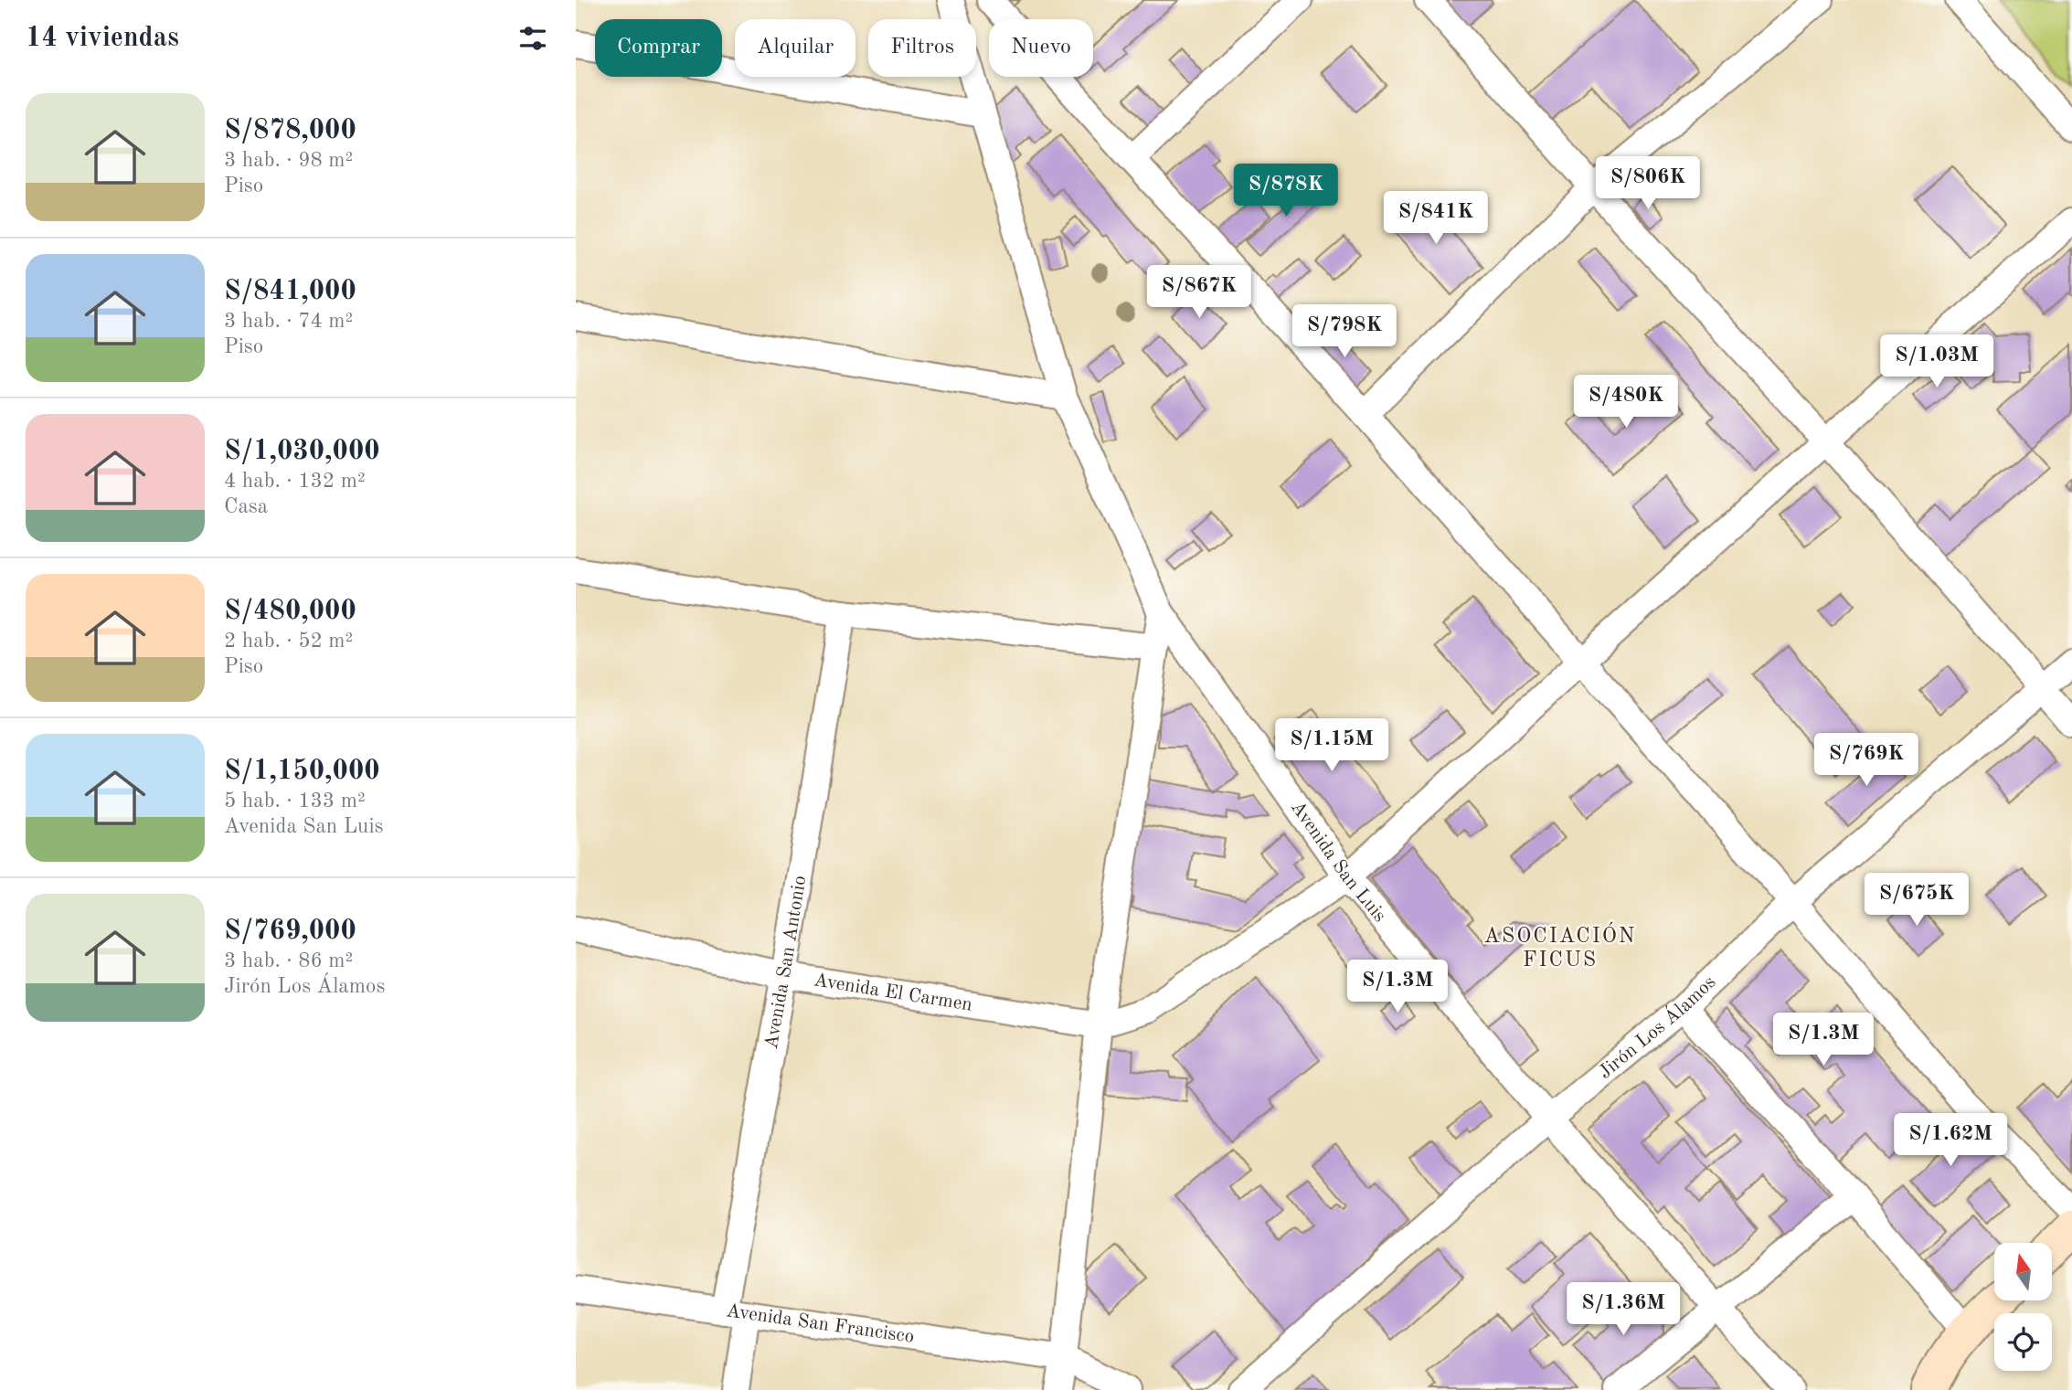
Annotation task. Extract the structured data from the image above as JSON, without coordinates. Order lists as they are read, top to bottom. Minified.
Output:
{"streets":{"street":["Avenida San Luis","Avenida San Antonio","Avenida El Carmen","Jirón Los Álamos","Avenida San Francisco"]},"crossings":[["Avenida San Luis","Jirón Los Álamos"],["Avenida San Antonio","Avenida El Carmen"],["Avenida San Antonio","Avenida San Francisco"]],"districts":["ASOCIACIÓN FICUS"],"north":"top","page":{"heading":"14 viviendas","chip":["Comprar","Alquilar","Filtros","Nuevo"],"list":[{"name":"S/878,000","note":"3 hab. · 98 m² · Piso"},{"name":"S/841,000","note":"3 hab. · 74 m² · Piso"},{"name":"S/1,030,000","note":"4 hab. · 132 m² · Casa"},{"name":"S/480,000","note":"2 hab. · 52 m² · Piso"},{"name":"S/1,150,000","note":"5 hab. · 133 m² · Avenida San Luis"},{"name":"S/769,000","note":"3 hab. · 86 m² · Jirón Los Álamos"}],"price":["S/806K","S/878K","S/841K","S/867K","S/798K","S/1.03M","S/480K","S/1.15M","S/769K","S/675K","S/1.3M","S/1.3M","S/1.62M","S/1.36M"]}}
